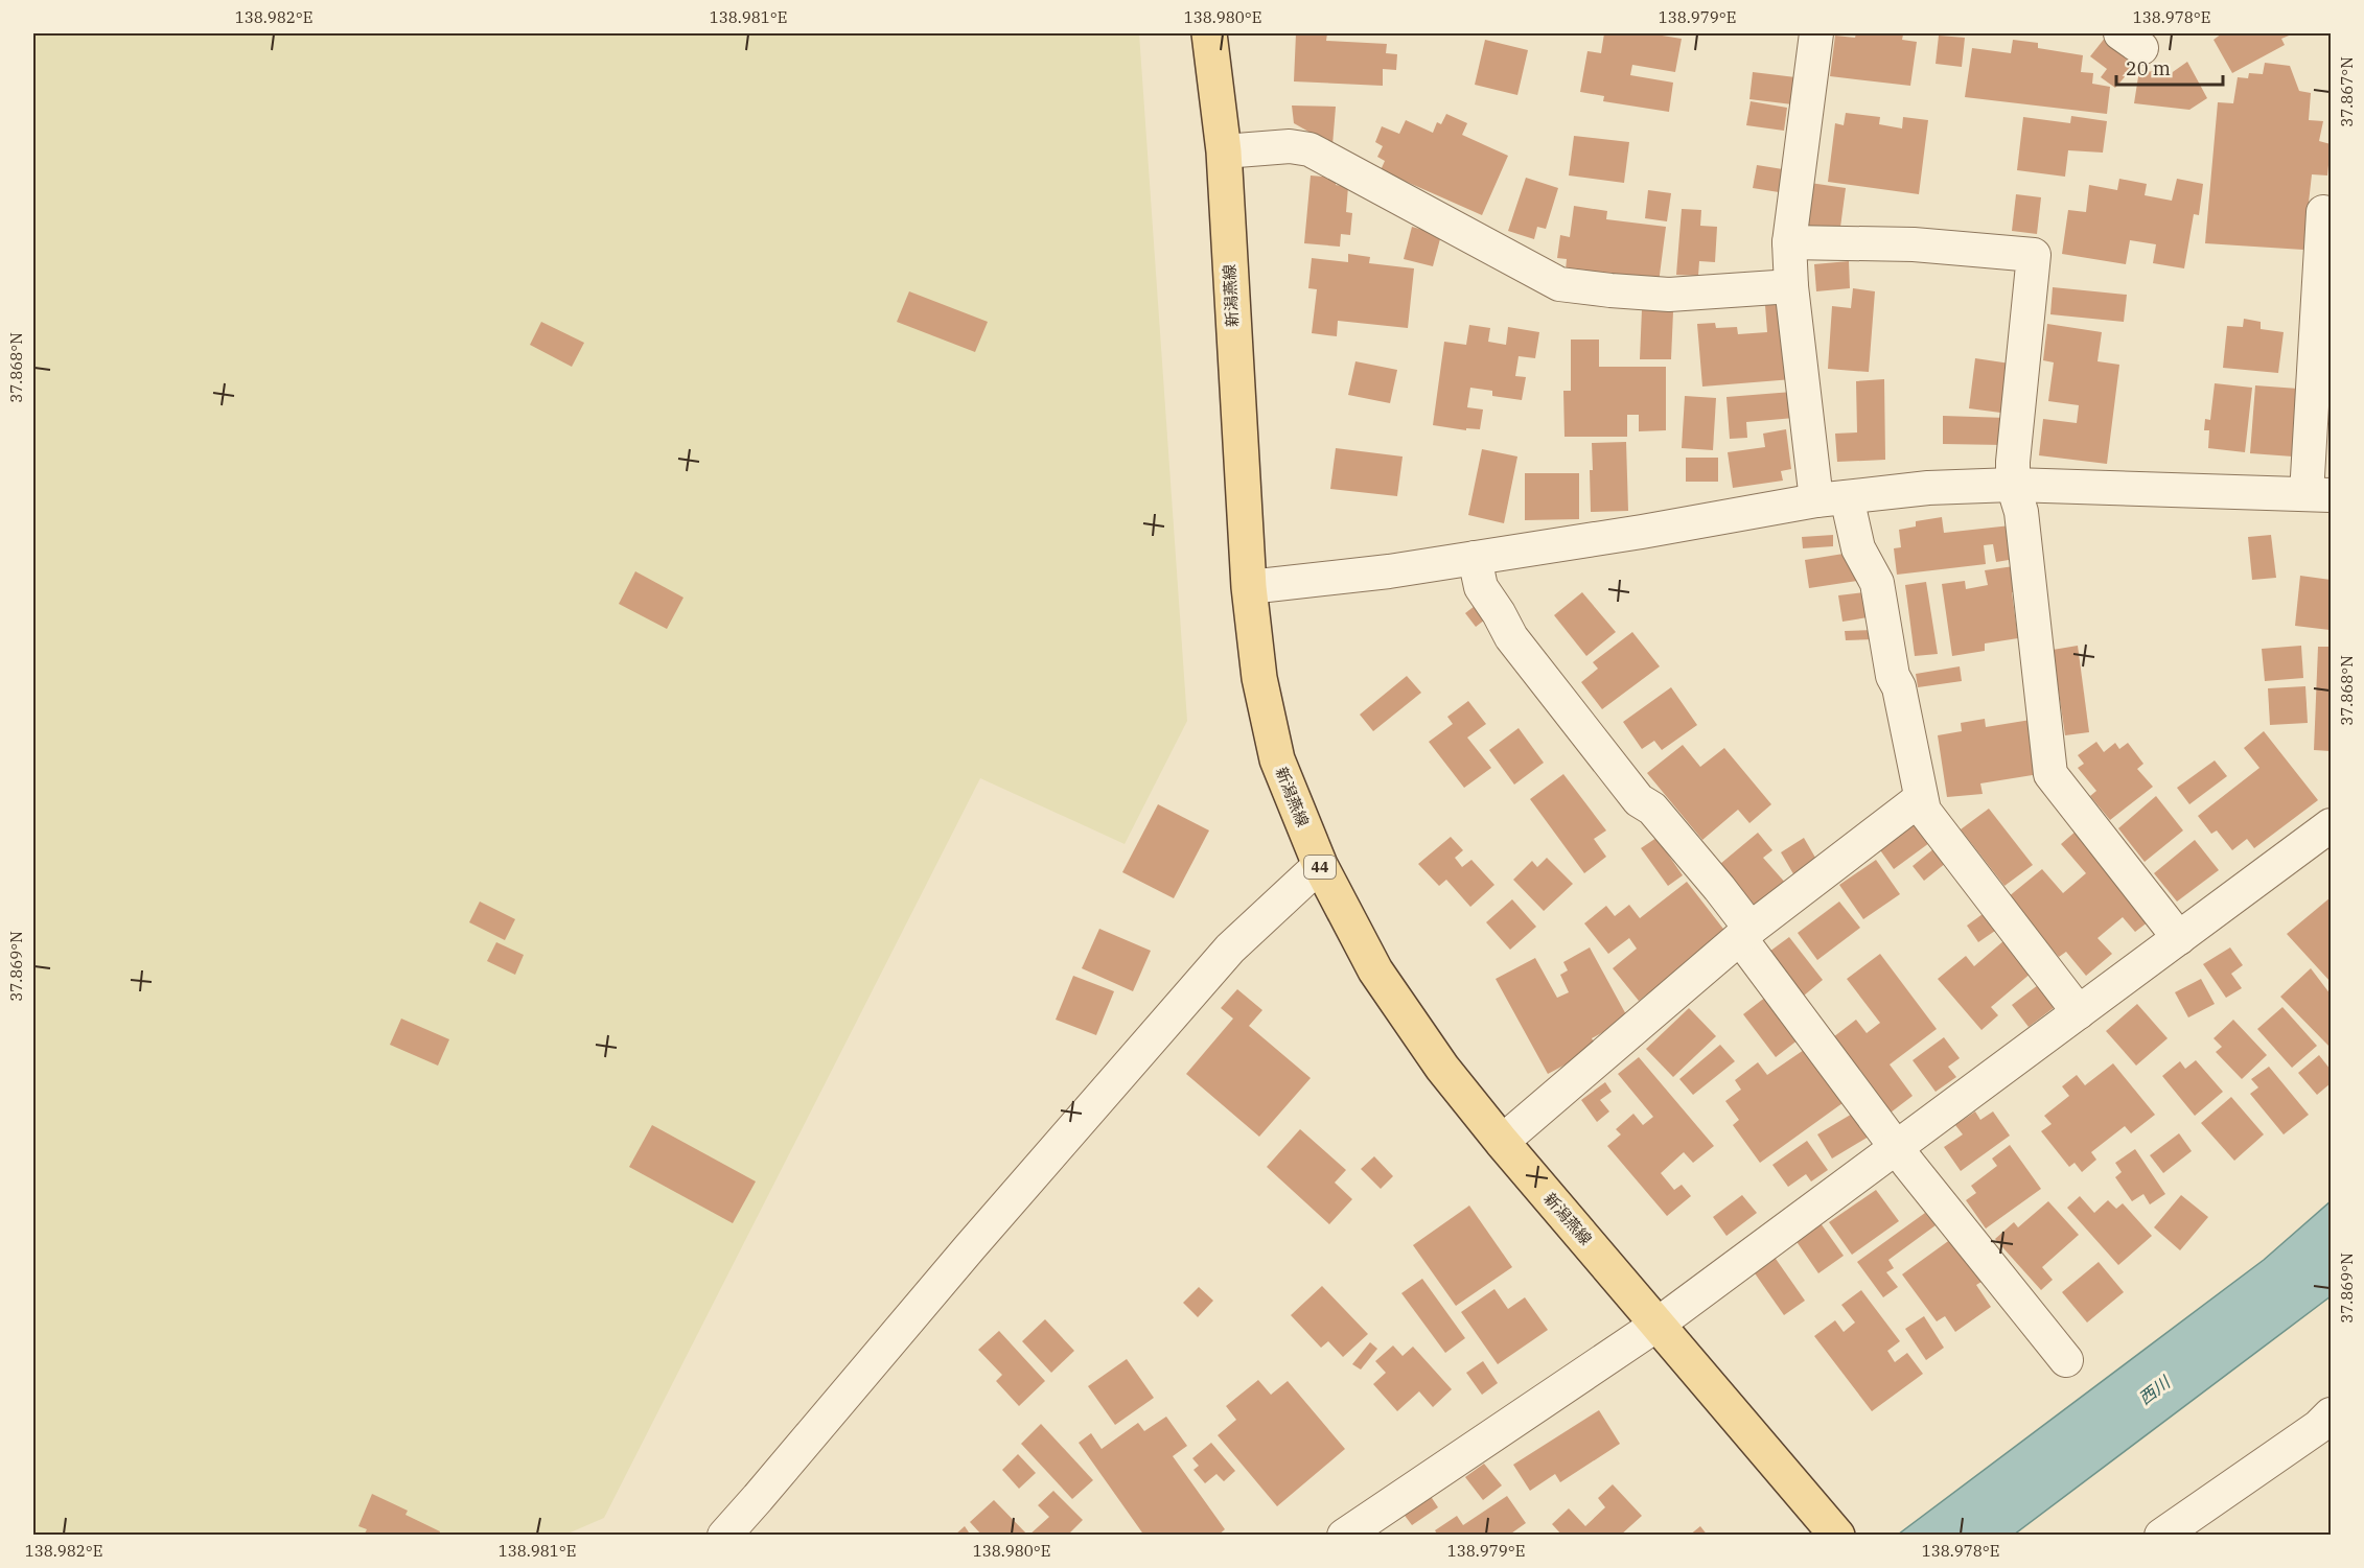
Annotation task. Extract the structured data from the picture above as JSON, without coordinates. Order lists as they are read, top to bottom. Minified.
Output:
{"streets":{"main road":["新潟燕線","44"]},"water":["西川"],"scale_bar":"20 m","coordinates":["138.982°E","138.981°E","138.980°E","138.979°E","138.978°E","37.867°N","37.868°N","37.869°N"]}
